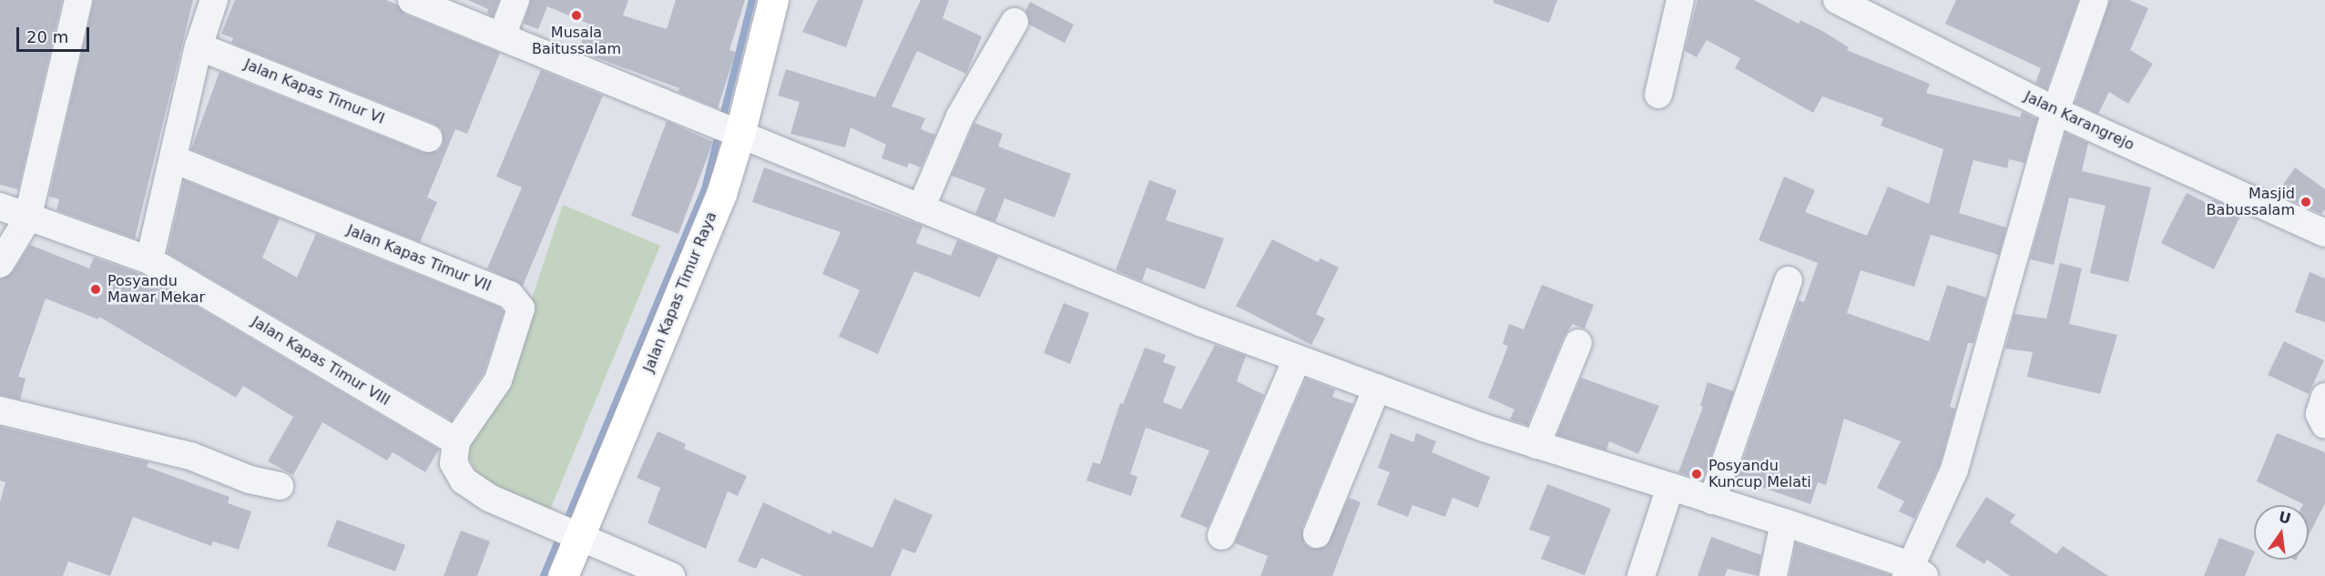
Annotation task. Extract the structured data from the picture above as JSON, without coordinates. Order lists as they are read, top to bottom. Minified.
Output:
{"streets":{"street":["Jalan Kapas Timur VI","Jalan Karangrejo","Jalan Kapas Timur VII","Jalan Kapas Timur Raya","Jalan Kapas Timur VIII"]},"crossings":[["Jalan Kapas Timur VII","Jalan Kapas Timur VIII"]],"places":["Musala Baitussalam","Masjid Babussalam","Posyandu Mawar Mekar","Posyandu Kuncup Melati"],"scale_bar":"20 m","north":"top"}
